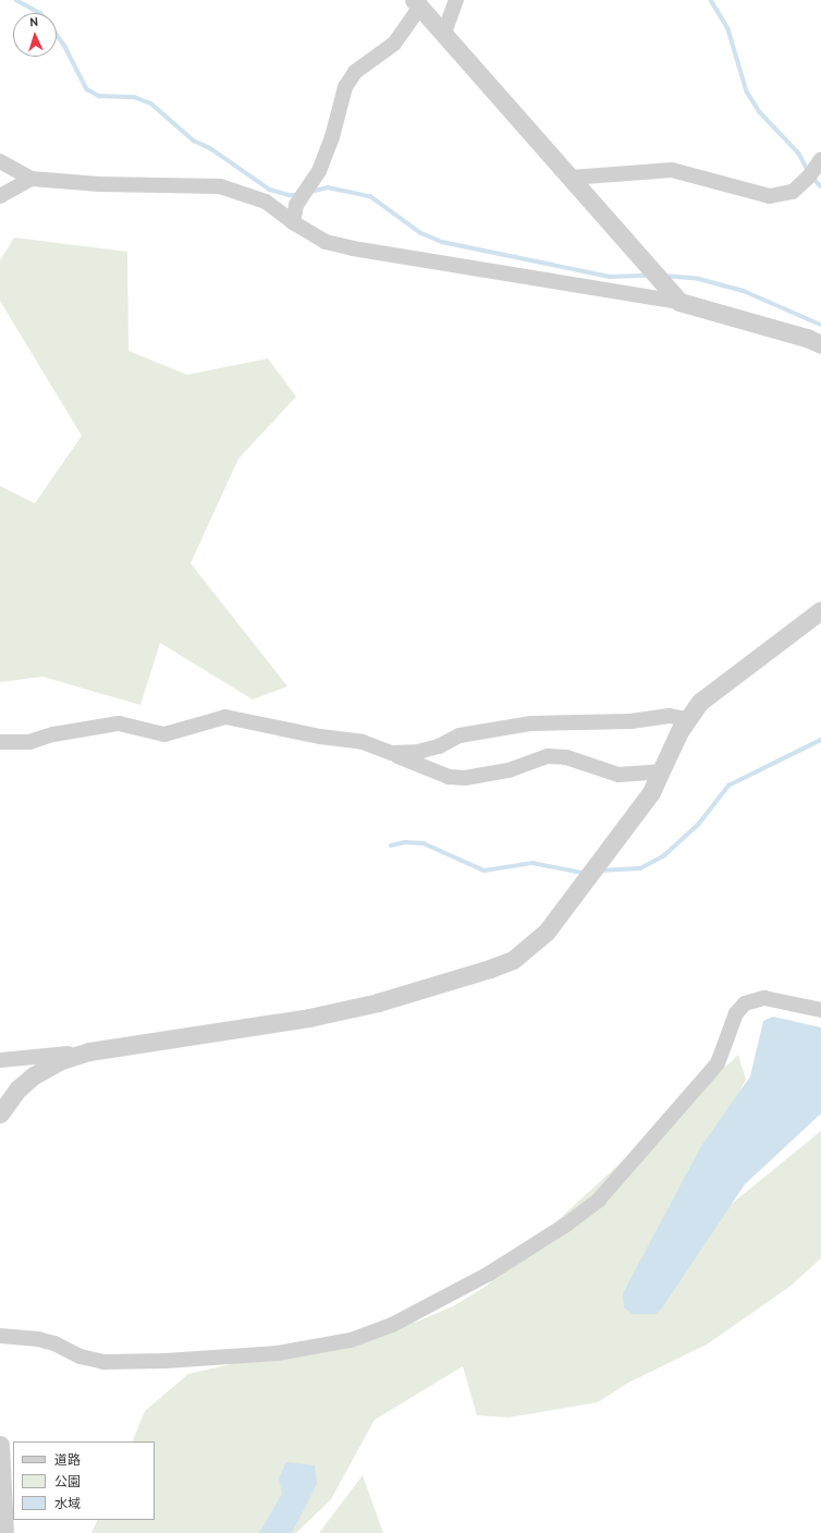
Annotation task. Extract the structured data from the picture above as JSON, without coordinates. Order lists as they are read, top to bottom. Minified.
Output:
{"legend":["道路","公園","水域"],"north":"top"}
